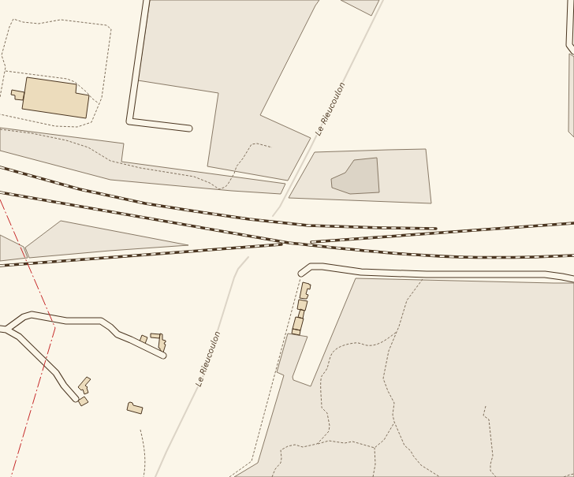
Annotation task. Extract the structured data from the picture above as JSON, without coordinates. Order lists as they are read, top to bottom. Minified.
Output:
{"water":["Le Rieucoulon"]}
